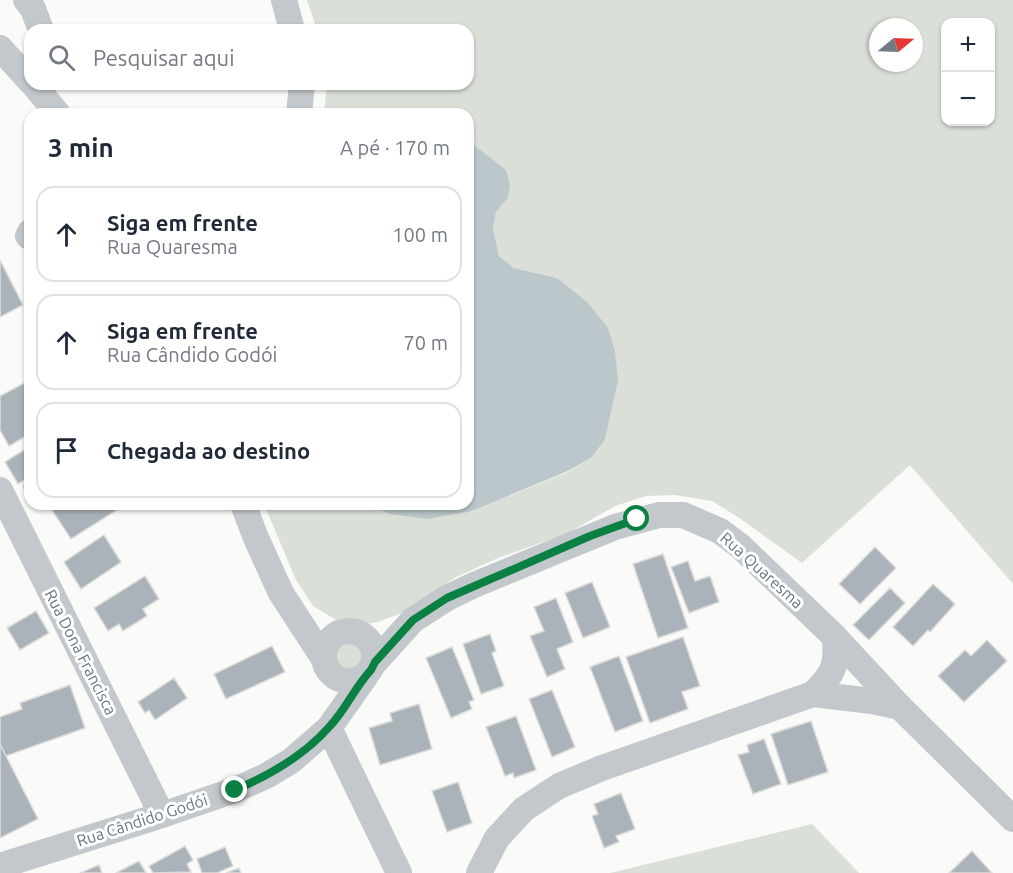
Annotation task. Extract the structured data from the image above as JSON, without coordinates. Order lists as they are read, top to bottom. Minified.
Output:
{"streets":{"street":["Rua Quaresma","Rua Dona Francisca","Rua Cândido Godói"]},"crossings":[["Rua Quaresma","Rua Cândido Godói"],["Rua Dona Francisca","Rua Cândido Godói"]],"north":"right","page":{"map_buttons":["+","−"],"search":"Pesquisar aqui","heading":["3 min","A pé · 170 m"],"list":[["Siga em frente","Rua Quaresma","100 m"],["Siga em frente","Rua Cândido Godói","70 m"],"Chegada ao destino"]}}
